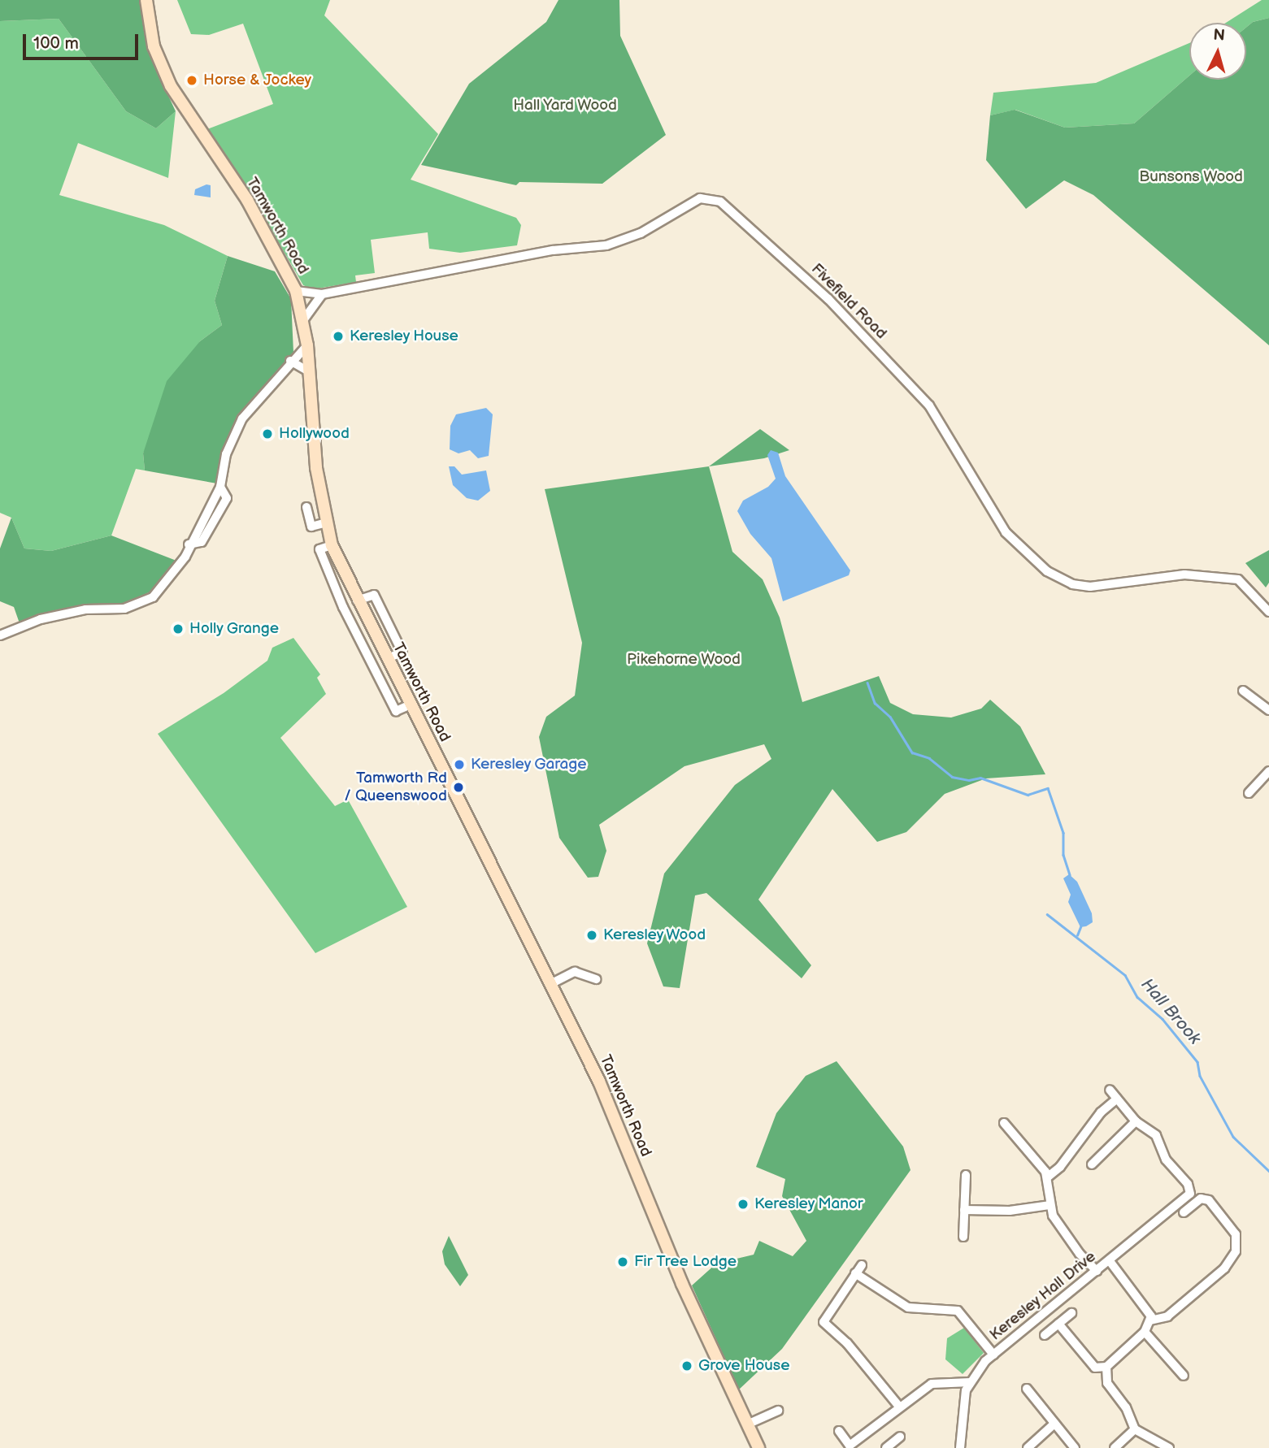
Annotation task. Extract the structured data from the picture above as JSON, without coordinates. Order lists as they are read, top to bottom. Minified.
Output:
{"streets":{"main road":["Tamworth Road"],"street":["Fivefield Road","Keresley Hall Drive"]},"crossings":[["Tamworth Road","Fivefield Road"]],"water":["Hall Brook"],"parks":["Hall Yard Wood","Bunsons Wood","Pikehorne Wood"],"places":["Horse & Jockey","Keresley House","Hollywood","Holly Grange","Keresley Garage","Tamworth Rd / Queenswood","Keresley Wood","Keresley Manor","Fir Tree Lodge","Grove House"],"scale_bar":"100 m","north":"top"}
